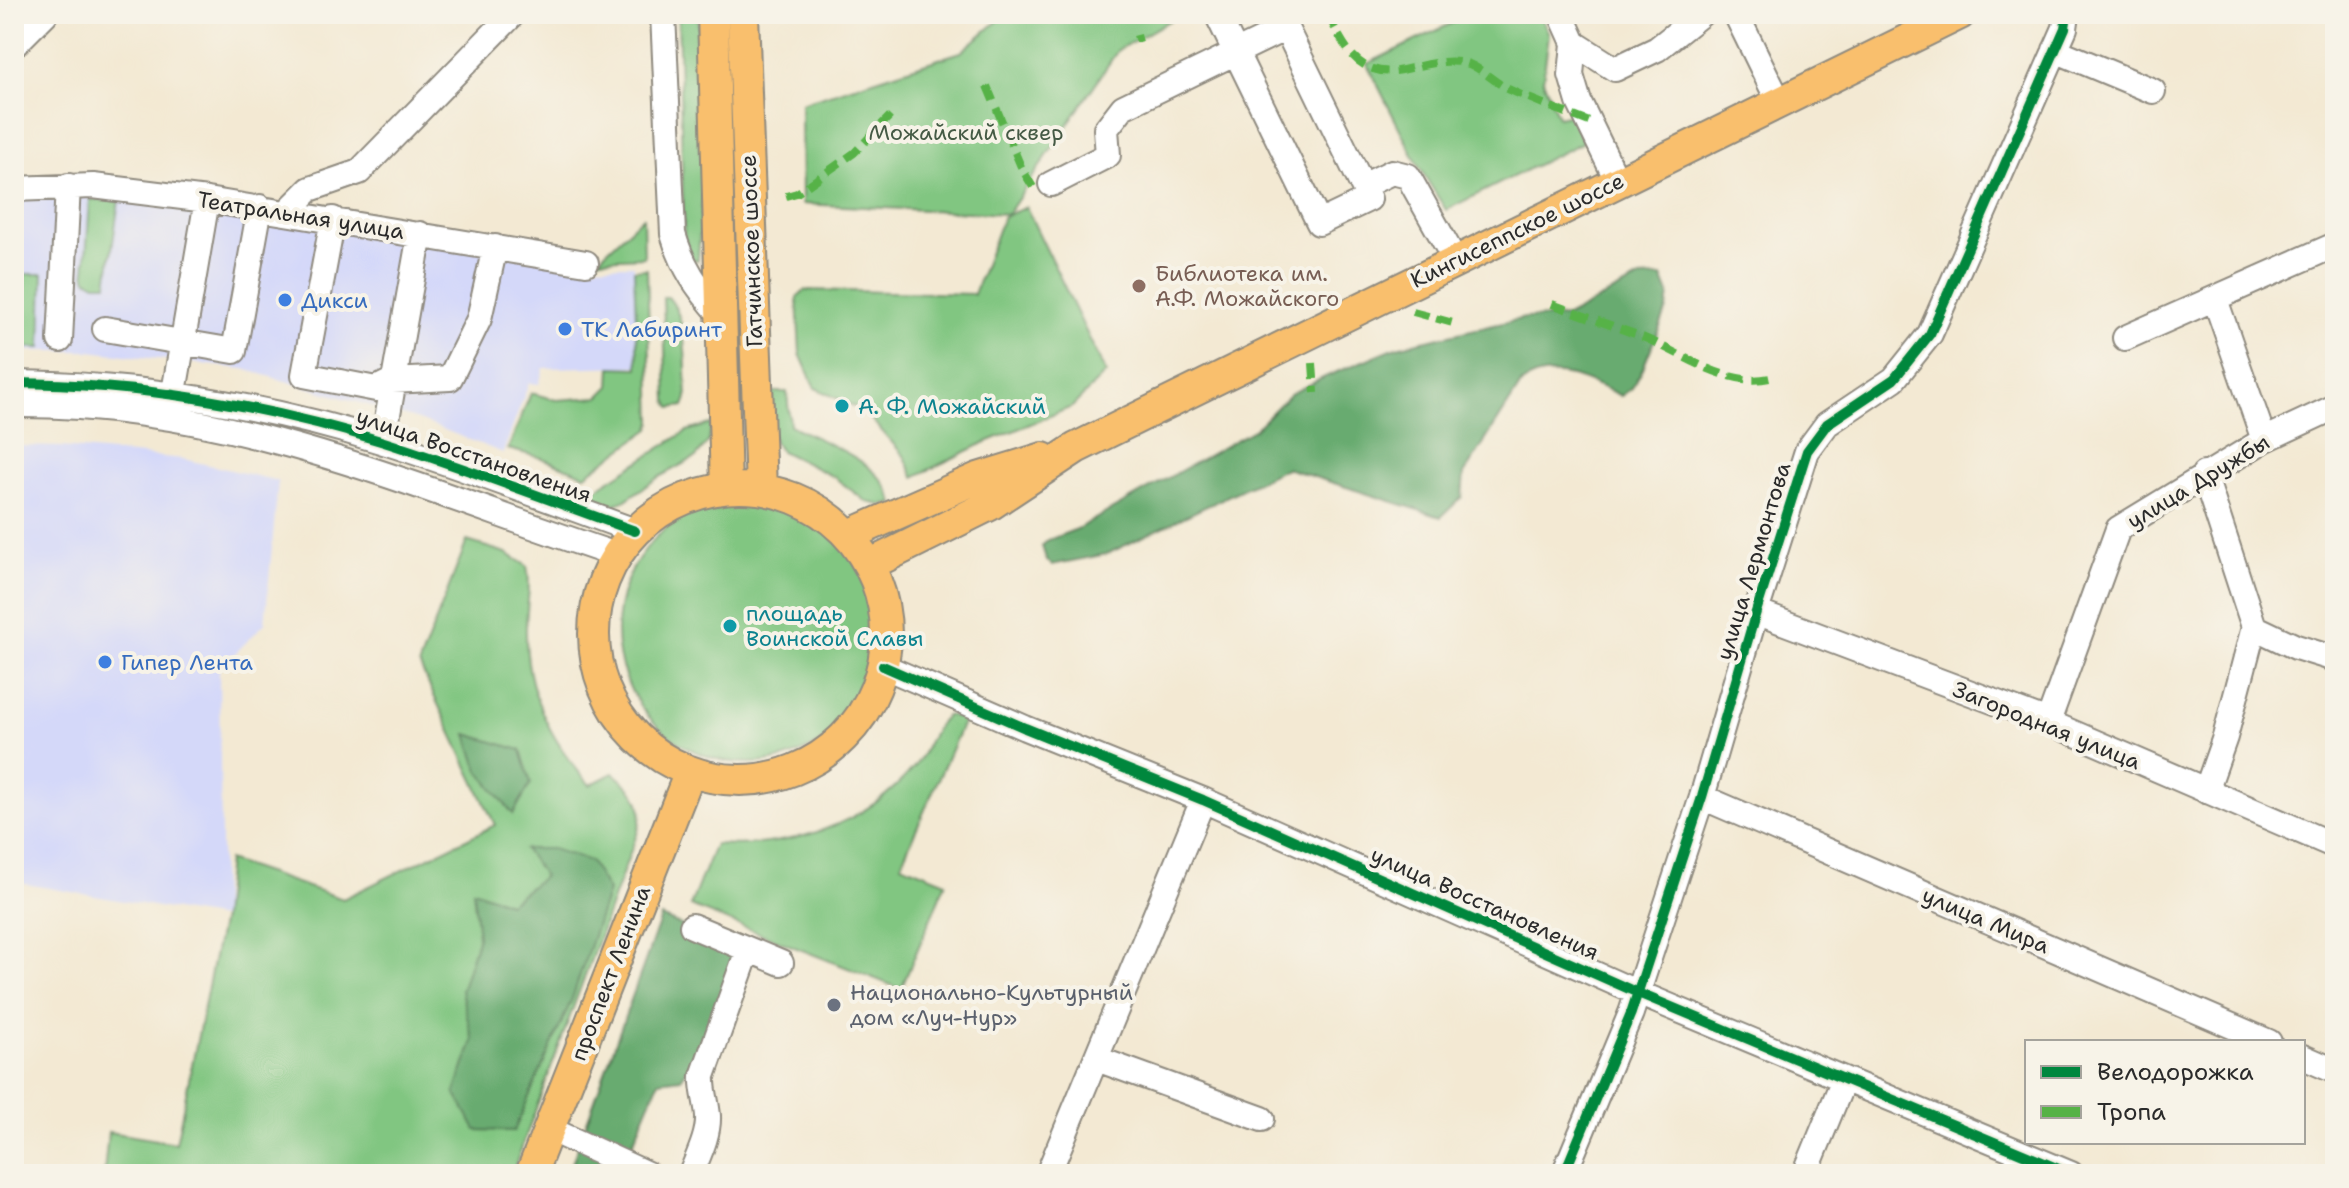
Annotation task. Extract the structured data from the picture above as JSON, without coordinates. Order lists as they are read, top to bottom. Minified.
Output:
{"streets":{"main road":["Кингисеппское шоссе","Гатчинское шоссе","проспект Ленина"],"street":["Театральная улица","улица Восстановления","улица Дружбы","улица Лермонтова","Загородная улица","улица Мира"]},"crossings":[["улица Восстановления","улица Лермонтова"],["улица Дружбы","Загородная улица"],["улица Лермонтова","Загородная улица"],["улица Лермонтова","улица Мира"]],"parks":["Можайский сквер"],"places":["Библиотека им. А.Ф. Можайского","Дикси","ТК Лабиринт","А. Ф. Можайский","площадь Воинской Славы","Гипер Лента","Национально-Культурный дом «Луч-Нур»"],"legend":["Велодорожка","Тропа"]}
